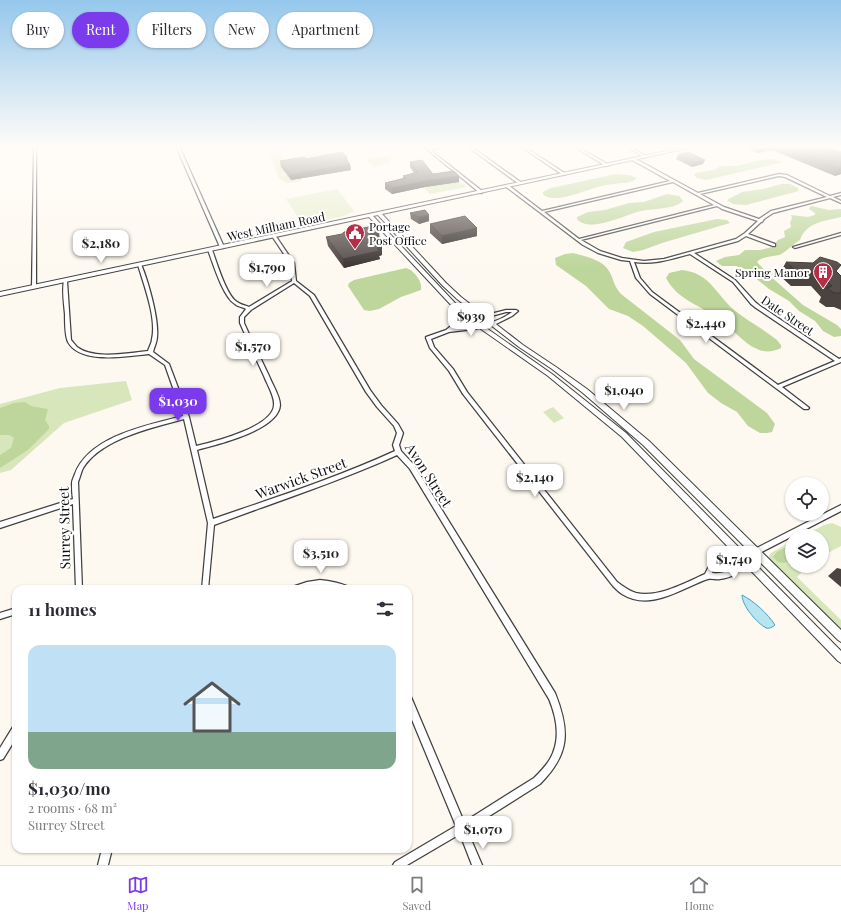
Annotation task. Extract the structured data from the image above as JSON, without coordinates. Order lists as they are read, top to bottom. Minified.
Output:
{"streets":{"street":["West Milham Road","Date Street","Avon Street","Warwick Street","Surrey Street"]},"crossings":[["Avon Street","Warwick Street"]],"places":{"public building":["Portage Post Office"],"building":["Spring Manor"]},"page":{"chip":["Buy","Rent","Filters","New","Apartment"],"price":["$2,180","$1,790","$939","$2,440","$1,570","$1,040","$1,030","$2,140","$3,510","$1,740","$1,070"],"heading":"11 homes","list":[{"name":"$1,030/mo","note":"2 rooms · 68 m² · Surrey Street"}],"tabs":["Map","Saved","Home"]}}
